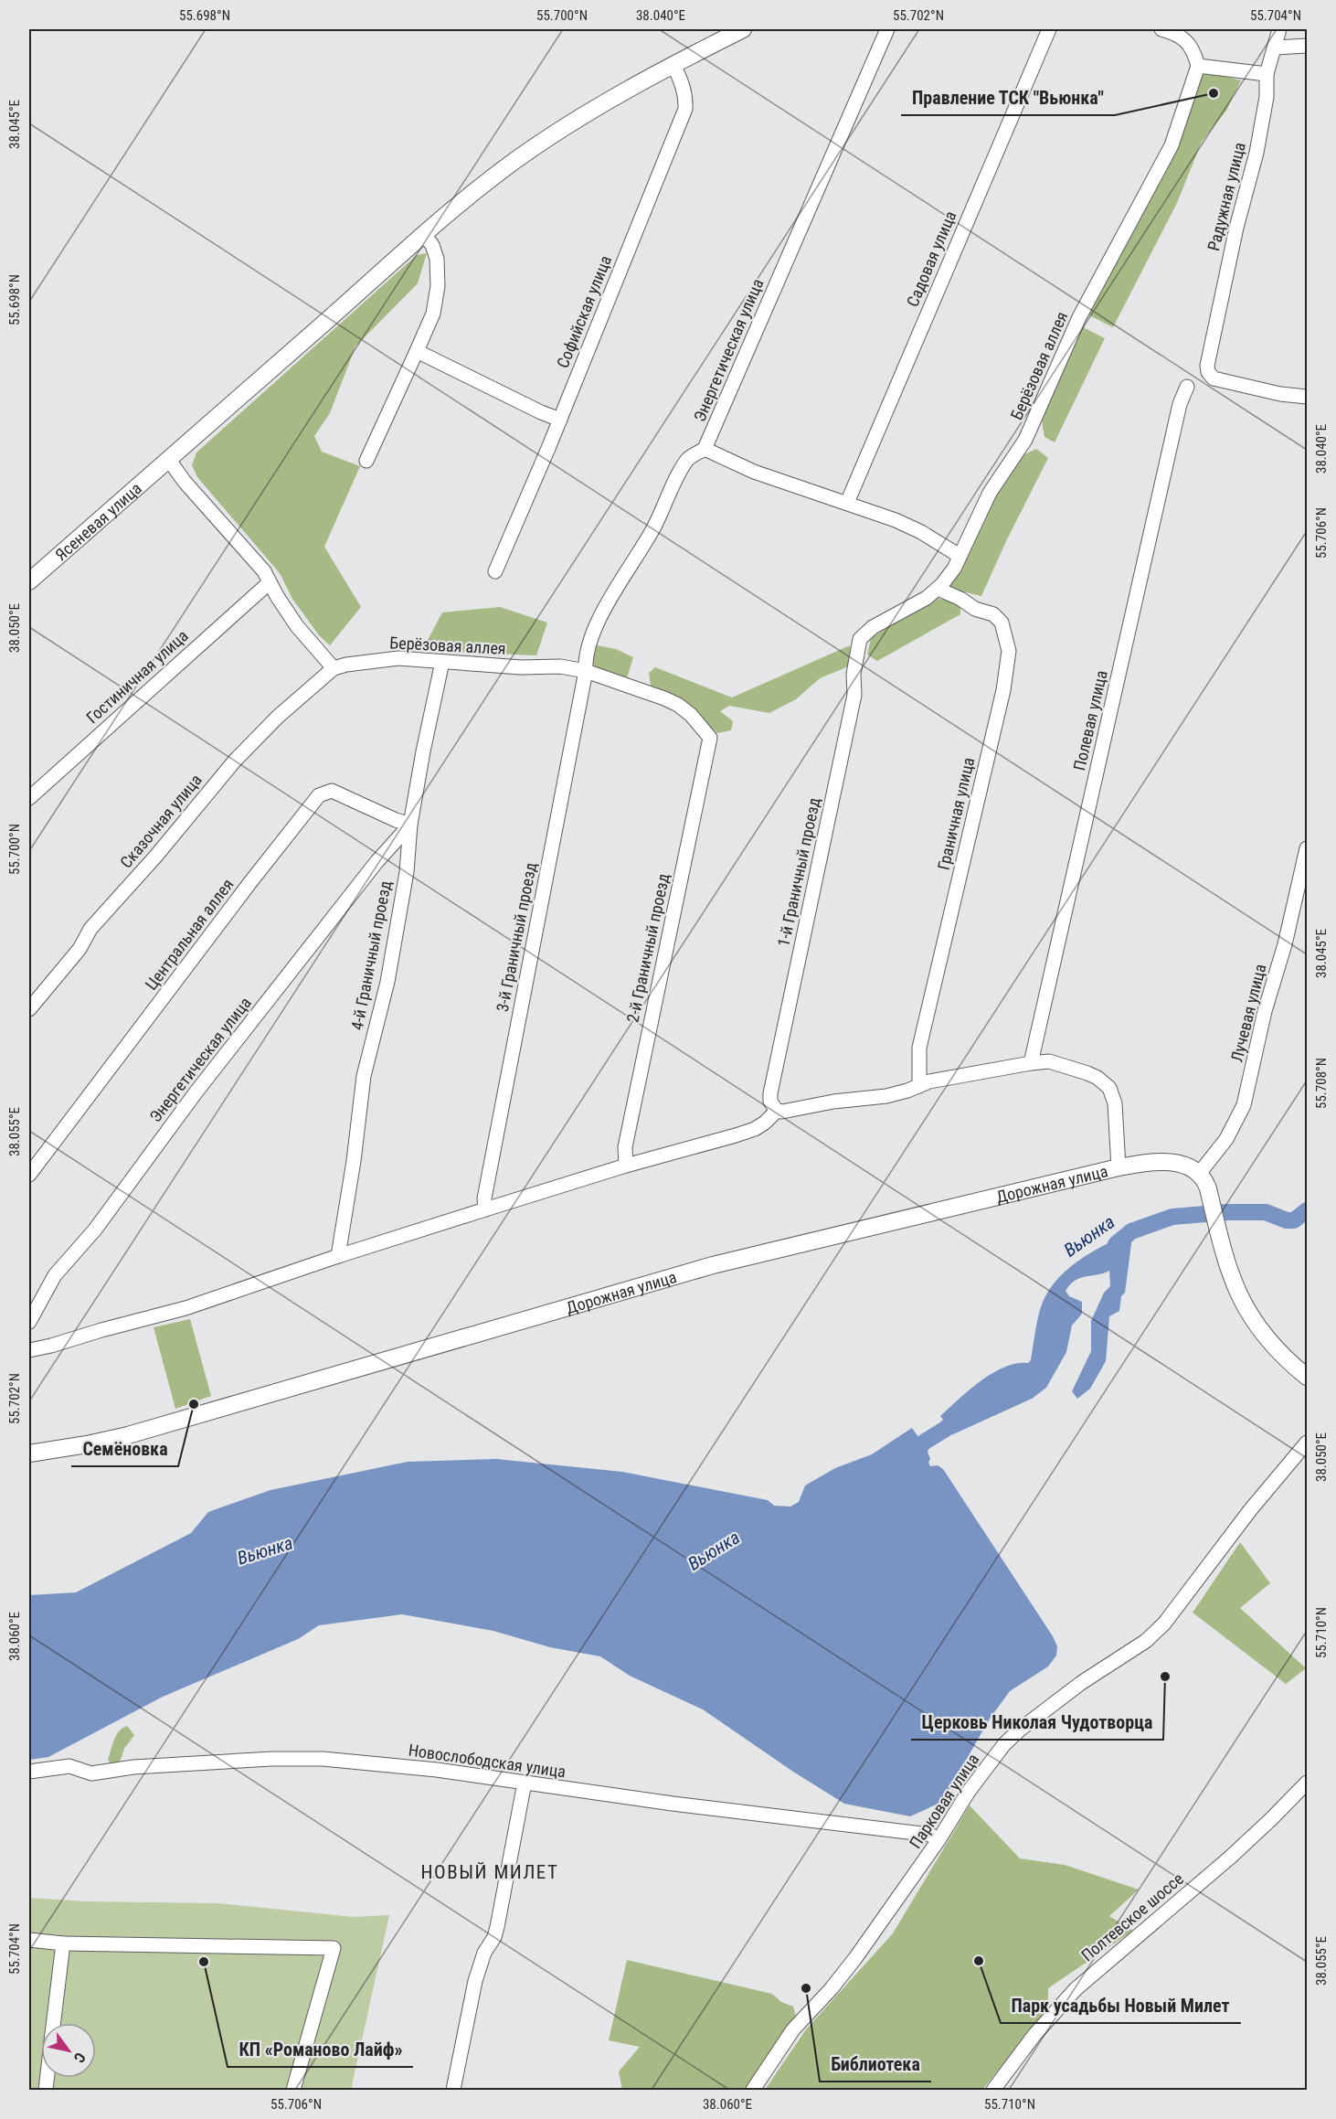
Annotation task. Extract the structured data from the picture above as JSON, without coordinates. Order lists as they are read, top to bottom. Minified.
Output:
{"streets":{"main road":["Ясеневая улица","Дорожная улица"],"street":["Радужная улица","Садовая улица","Софийская улица","Энергетическая улица","Берёзовая аллея","Гостиничная улица","Полевая улица","Граничная улица","Сказочная улица","1-й Граничный проезд","Центральная аллея","3-й Граничный проезд","2-й Граничный проезд","4-й Граничный проезд","Лучевая улица","Новослободская улица","Парковая улица","Полтевское шоссе"]},"crossings":[["Софийская улица","Ясеневая улица"],["Энергетическая улица","Берёзовая аллея"],["Энергетическая улица","Центральная аллея"],["Энергетическая улица","3-й Граничный проезд"],["Энергетическая улица","4-й Граничный проезд"],["Берёзовая аллея","Граничная улица"],["Берёзовая аллея","Сказочная улица"],["Берёзовая аллея","1-й Граничный проезд"],["Берёзовая аллея","3-й Граничный проезд"],["Берёзовая аллея","2-й Граничный проезд"],["Берёзовая аллея","4-й Граничный проезд"],["Центральная аллея","4-й Граничный проезд"],["Лучевая улица","Дорожная улица"],["Новослободская улица","Парковая улица"]],"districts":["НОВЫЙ МИЛЕТ"],"water":["Вьюнка"],"places":["Правление ТСК \"Вьюнка\"","Семёновка","Церковь Николая Чудотворца","Парк усадьбы Новый Милет","КП «Романово Лайф»","Библиотека"],"north":"bottom right","coordinates":["55.698°N","55.700°N","38.040°E","55.702°N","55.704°N","38.045°E","55.706°N","38.050°E","55.708°N","38.055°E","55.710°N","38.060°E"]}
